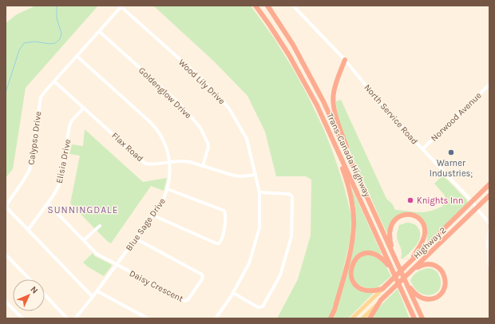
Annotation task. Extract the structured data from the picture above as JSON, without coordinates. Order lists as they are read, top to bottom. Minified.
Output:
{"streets":{"highway":["Trans-Canada Highway","Highway 2"],"street":["Wood Lily Drive","Goldenglow Drive","North Service Road","Norwood Avenue","Calypso Drive","Flax Road","Elisia Drive","Blue Sage Drive","Daisy Crescent"]},"crossings":[["Wood Lily Drive","Calypso Drive"],["Wood Lily Drive","Flax Road"],["Goldenglow Drive","Calypso Drive"],["Goldenglow Drive","Flax Road"],["North Service Road","Norwood Avenue"],["North Service Road","Highway 2"],["Calypso Drive","Flax Road"],["Calypso Drive","Elisia Drive"],["Calypso Drive","Blue Sage Drive"],["Flax Road","Elisia Drive"],["Flax Road","Blue Sage Drive"],["Blue Sage Drive","Daisy Crescent"]],"districts":["SUNNINGDALE"],"places":["Warner Industries;","Knights Inn"],"north":"top right"}
